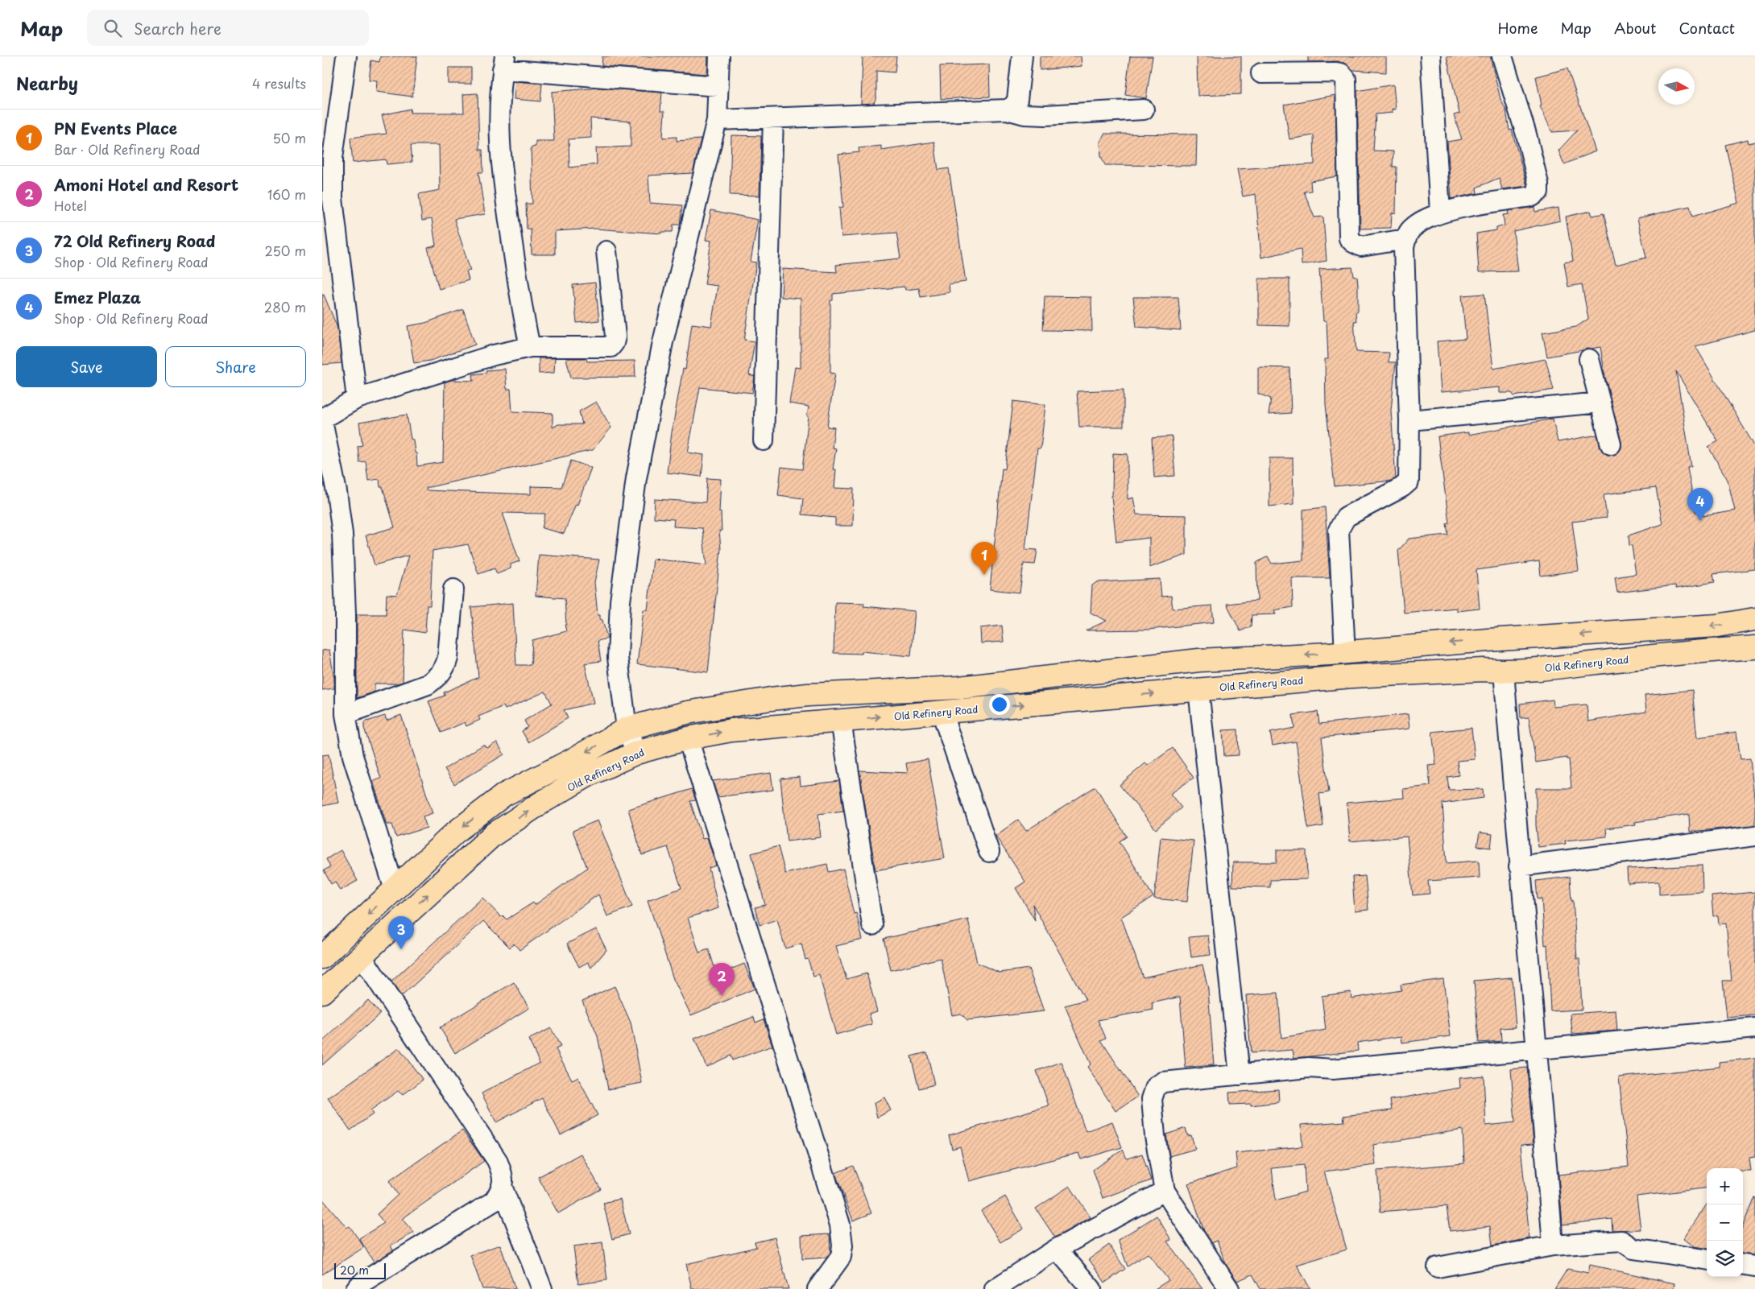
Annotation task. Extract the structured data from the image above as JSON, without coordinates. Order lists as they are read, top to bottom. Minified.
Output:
{"streets":{"main road":["Old Refinery Road"]},"scale_bar":"20 m","north":"right","page":{"header":"Map","search":"Search here","nav":["Home","Map","About","Contact"],"heading":["Nearby","4 results"],"list":[{"mark":"1","name":"PN Events Place","note":"Bar · Old Refinery Road","value":"50 m"},{"mark":"2","name":"Amoni Hotel and Resort","note":"Hotel","value":"160 m"},{"mark":"3","name":"72 Old Refinery Road","note":"Shop · Old Refinery Road","value":"250 m"},{"mark":"4","name":"Emez Plaza","note":"Shop · Old Refinery Road","value":"280 m"}],"buttons":["Save","Share"],"pins":["4","1","3","2"],"map_buttons":["+","−"],"scale":"20 m"}}
